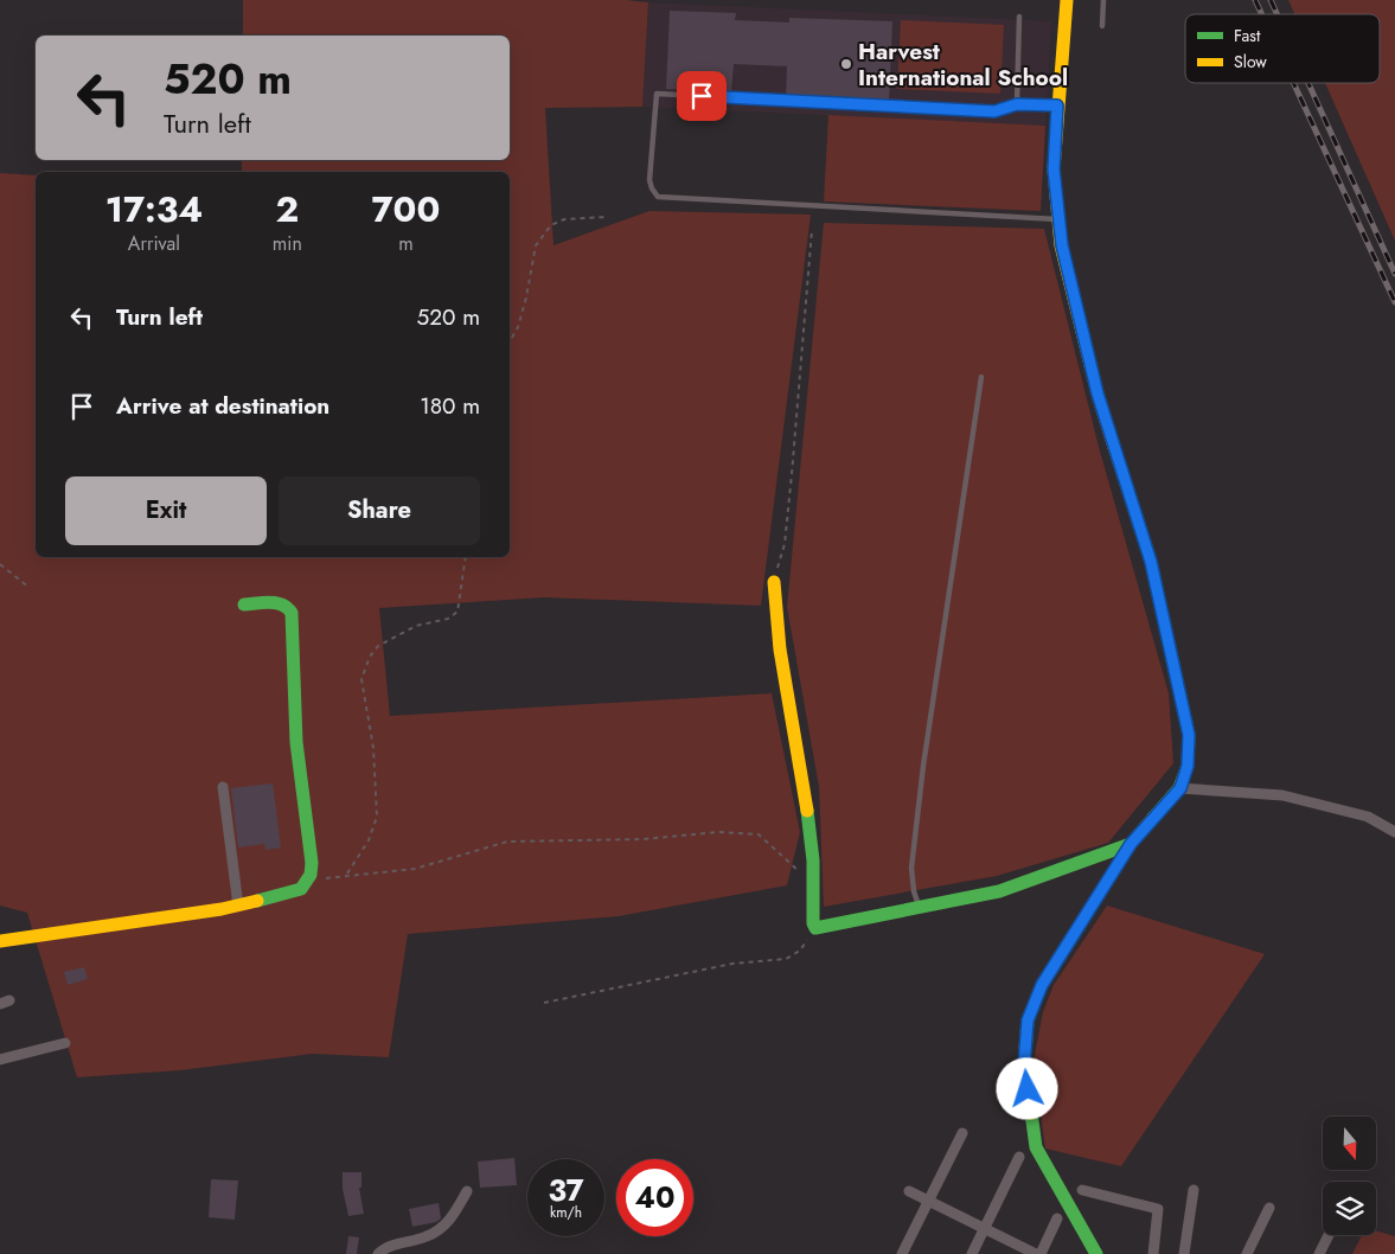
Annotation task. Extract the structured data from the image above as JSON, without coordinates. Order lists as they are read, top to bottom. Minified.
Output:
{"places":["Harvest International School"],"legend":["Fast","Slow"],"north":"bottom","page":{"turn":["520 m","Turn left"],"eta":["17:34","Arrival","2","min","700","m"],"list":[{"name":"Turn left","value":"520 m"},{"name":"Arrive at destination","value":"180 m"}],"buttons":["Exit","Share"],"speed":"37 km/h","limit":"40"}}
